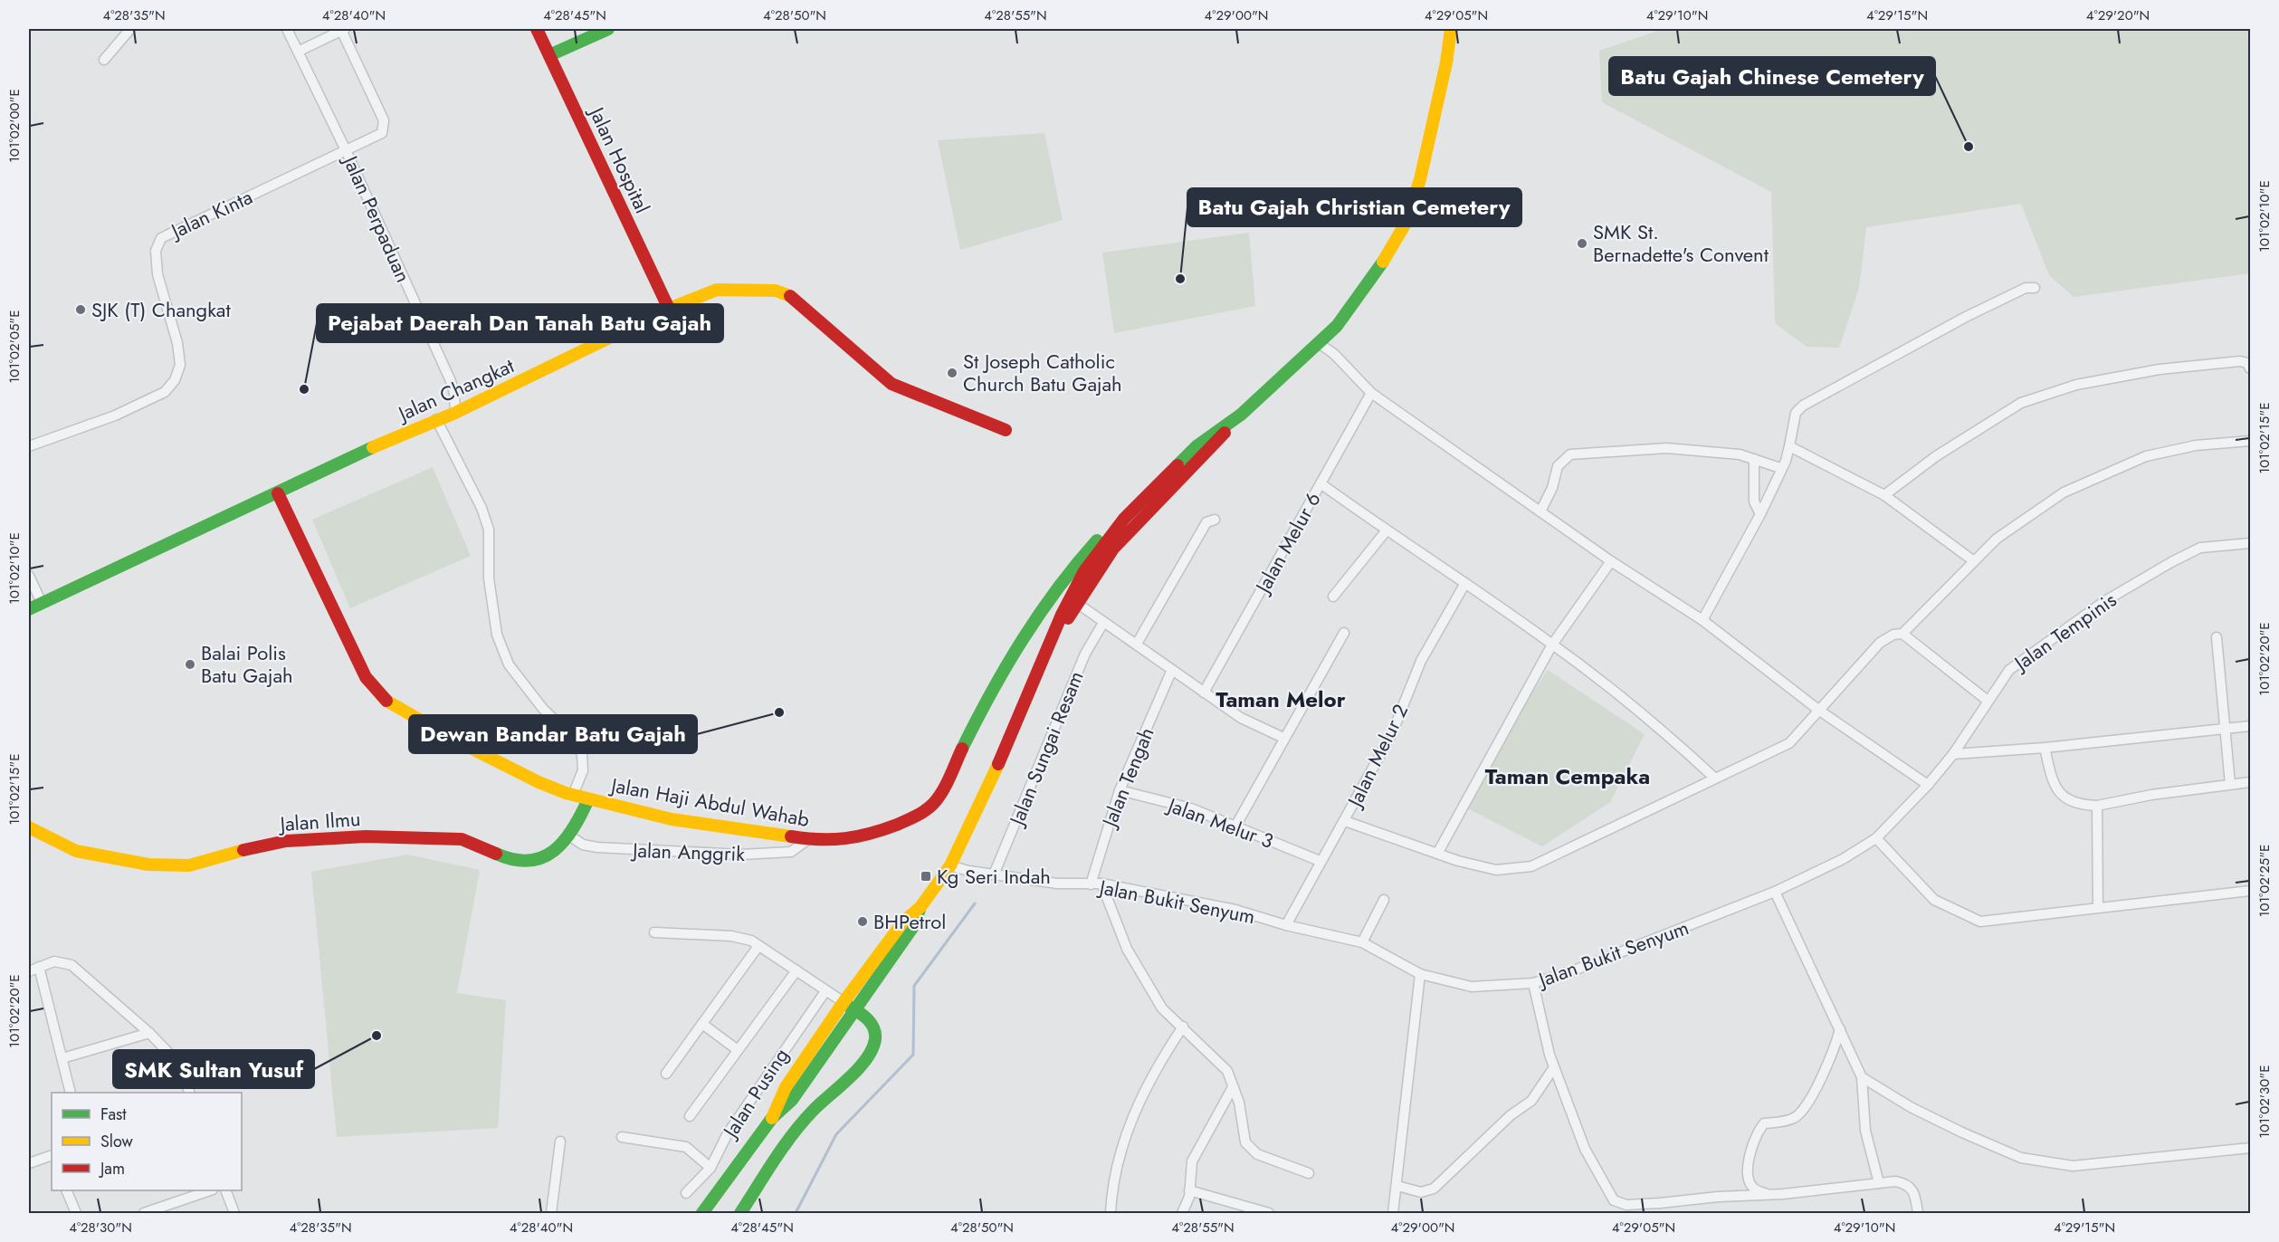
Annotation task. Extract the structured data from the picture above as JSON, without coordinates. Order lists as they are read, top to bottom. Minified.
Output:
{"streets":{"street":["Jalan Hospital","Jalan Kinta","Jalan Perpaduan","Jalan Changkat","Jalan Melur 6","Jalan Tempinis","Jalan Sungai Resam","Jalan Melur 2","Jalan Tengah","Jalan Haji Abdul Wahab","Jalan Ilmu","Jalan Melur 3","Jalan Anggrik","Jalan Bukit Senyum","Jalan Pusing"]},"crossings":[["Jalan Hospital","Jalan Changkat"],["Jalan Kinta","Jalan Perpaduan"],["Jalan Perpaduan","Jalan Changkat"],["Jalan Changkat","Jalan Haji Abdul Wahab"],["Jalan Tempinis","Jalan Bukit Senyum"],["Jalan Sungai Resam","Jalan Bukit Senyum"],["Jalan Melur 2","Jalan Melur 3"],["Jalan Melur 2","Jalan Bukit Senyum"],["Jalan Tengah","Jalan Melur 3"],["Jalan Tengah","Jalan Bukit Senyum"],["Jalan Haji Abdul Wahab","Jalan Ilmu"],["Jalan Haji Abdul Wahab","Jalan Anggrik"],["Jalan Ilmu","Jalan Anggrik"]],"districts":["Taman Melor","Taman Cempaka"],"places":{"other":["Batu Gajah Chinese Cemetery","SMK St. Bernadette's Convent","Batu Gajah Christian Cemetery","SJK (T) Changkat","St Joseph Catholic Church Batu Gajah","Pejabat Daerah Dan Tanah Batu Gajah","Balai Polis Batu Gajah","Dewan Bandar Batu Gajah","BHPetrol","SMK Sultan Yusuf"],"transit":["Kg Seri Indah"]},"legend":["Fast","Slow","Jam"],"coordinates":["4°28'35\"N","4°28'40\"N","4°28'45\"N","4°28'50\"N","4°28'55\"N","4°29'00\"N","4°29'05\"N","4°29'10\"N","4°29'15\"N","4°29'20\"N","101°02'00\"E","101°02'10\"E","101°02'05\"E","101°02'15\"E","101°02'20\"E","101°02'25\"E","101°02'30\"E","4°28'30\"N"]}
